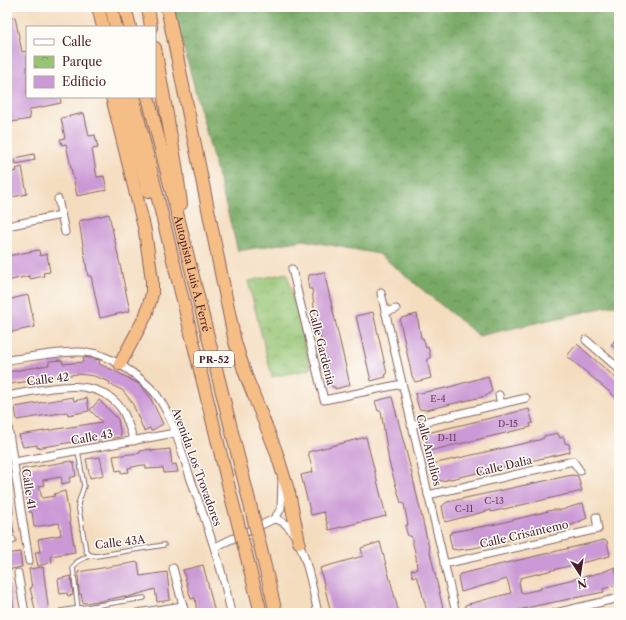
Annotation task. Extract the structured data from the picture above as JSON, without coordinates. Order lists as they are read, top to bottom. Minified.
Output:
{"streets":{"highway":["Autopista Luis A. Ferré","PR-52"],"street":["Calle Gardenia","Calle 42","Calle 43","Calle Antulios","Calle Dalia","Avenida Los Trovadores","Calle 41","Calle Crisántemo"],"lane":["Calle 43A"]},"crossings":[["Calle Gardenia","Calle Antulios"],["Calle 42","Calle 43"],["Calle 43","Avenida Los Trovadores"],["Calle 43","Calle 41"],["Calle 43","Calle 43A"],["Calle Antulios","Calle Dalia"],["Calle Antulios","Calle Crisántemo"]],"house_numbers":["E-4","D-15","D-11","C-13","C-11"],"legend":["Calle","Parque","Edificio"],"north":"bottom"}
